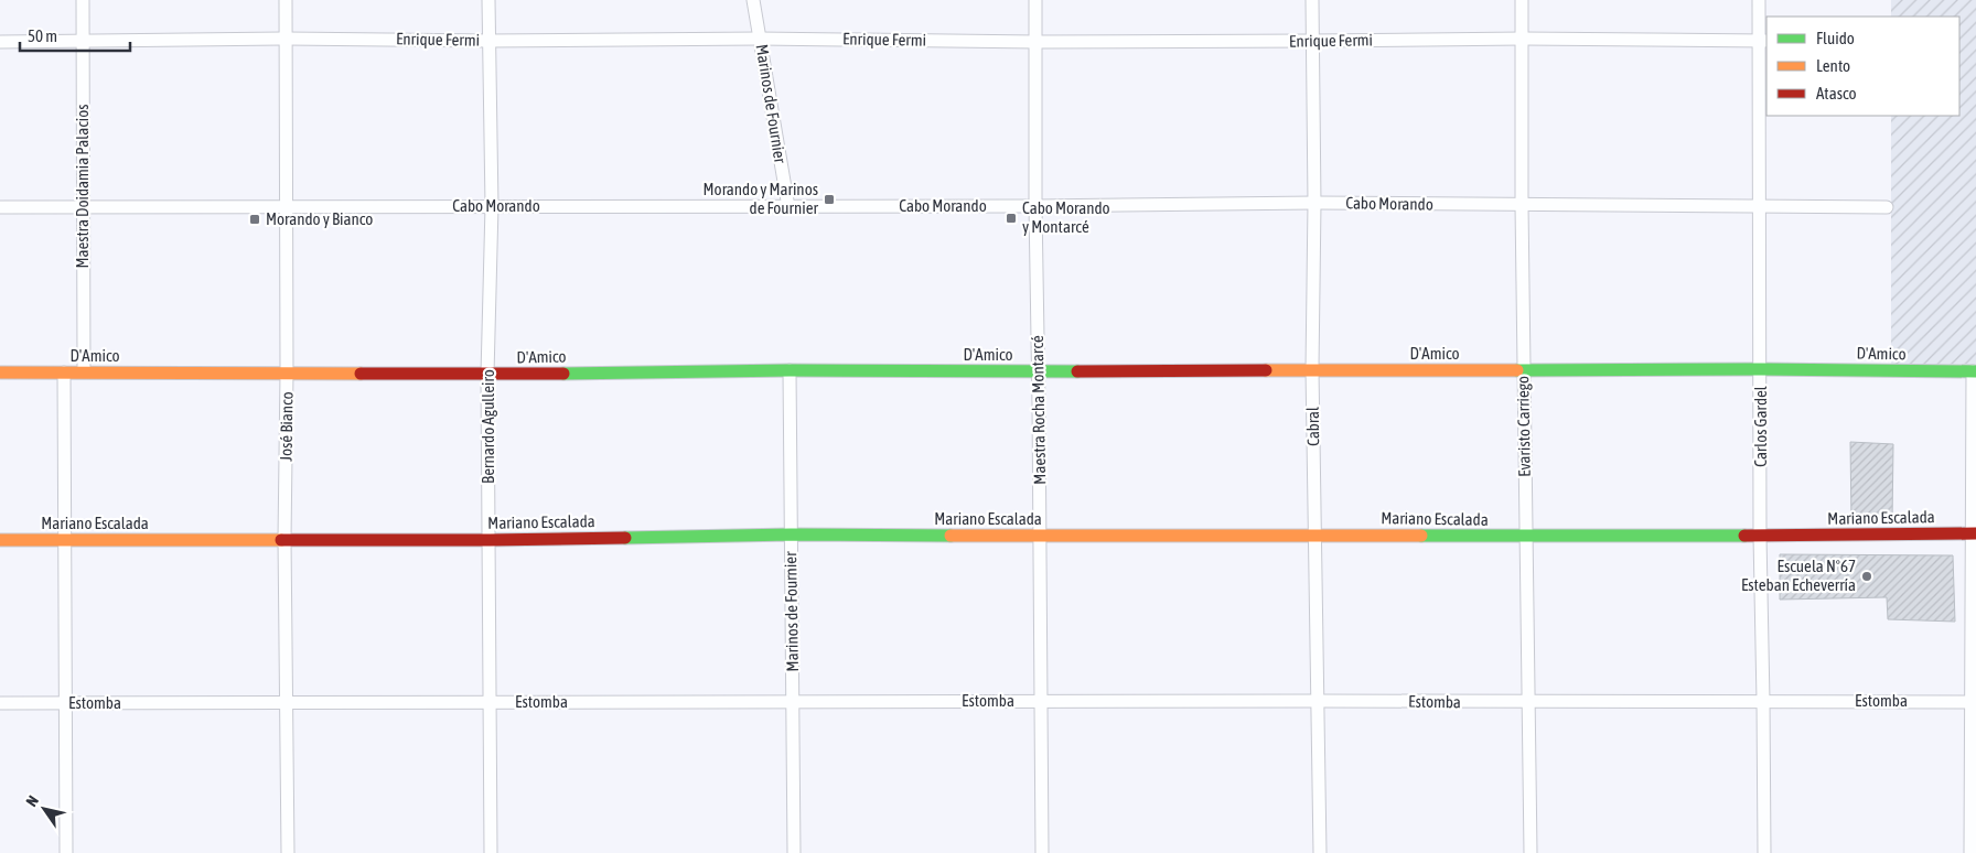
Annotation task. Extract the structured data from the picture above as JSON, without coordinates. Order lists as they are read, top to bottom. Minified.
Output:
{"streets":{"street":["Enrique Fermi","Marinos de Fournier","Maestra Doidamia Palacios","Cabo Morando","D'Amico","Maestra Rocha Montarcé","José Bianco","Bernardo Agulleiro","Cabral","Evaristo Carriego","Carlos Gardel","Mariano Escalada","Estomba"]},"crossings":[["Enrique Fermi","Marinos de Fournier"],["Enrique Fermi","Maestra Doidamia Palacios"],["Enrique Fermi","Maestra Rocha Montarcé"],["Enrique Fermi","José Bianco"],["Enrique Fermi","Bernardo Agulleiro"],["Enrique Fermi","Cabral"],["Enrique Fermi","Evaristo Carriego"],["Enrique Fermi","Carlos Gardel"],["Marinos de Fournier","Cabo Morando"],["Marinos de Fournier","D'Amico"],["Marinos de Fournier","Mariano Escalada"],["Marinos de Fournier","Estomba"],["Maestra Doidamia Palacios","Cabo Morando"],["Maestra Doidamia Palacios","D'Amico"],["Cabo Morando","Maestra Rocha Montarcé"],["Cabo Morando","José Bianco"],["Cabo Morando","Bernardo Agulleiro"],["Cabo Morando","Cabral"],["Cabo Morando","Evaristo Carriego"],["Cabo Morando","Carlos Gardel"],["D'Amico","Maestra Rocha Montarcé"],["D'Amico","José Bianco"],["D'Amico","Bernardo Agulleiro"],["D'Amico","Cabral"],["D'Amico","Evaristo Carriego"],["D'Amico","Carlos Gardel"],["Maestra Rocha Montarcé","Mariano Escalada"],["Maestra Rocha Montarcé","Estomba"],["José Bianco","Mariano Escalada"],["José Bianco","Estomba"],["Bernardo Agulleiro","Mariano Escalada"],["Bernardo Agulleiro","Estomba"],["Cabral","Mariano Escalada"],["Cabral","Estomba"],["Evaristo Carriego","Mariano Escalada"],["Evaristo Carriego","Estomba"],["Carlos Gardel","Mariano Escalada"],["Carlos Gardel","Estomba"]],"places":{"transit":["Morando y Marinos de Fournier","Cabo Morando y Montarcé","Morando y Bianco"],"other":["Escuela N°67 Esteban Echeverría"]},"legend":["Fluido","Lento","Atasco"],"scale_bar":"50 m","north":"top left"}
